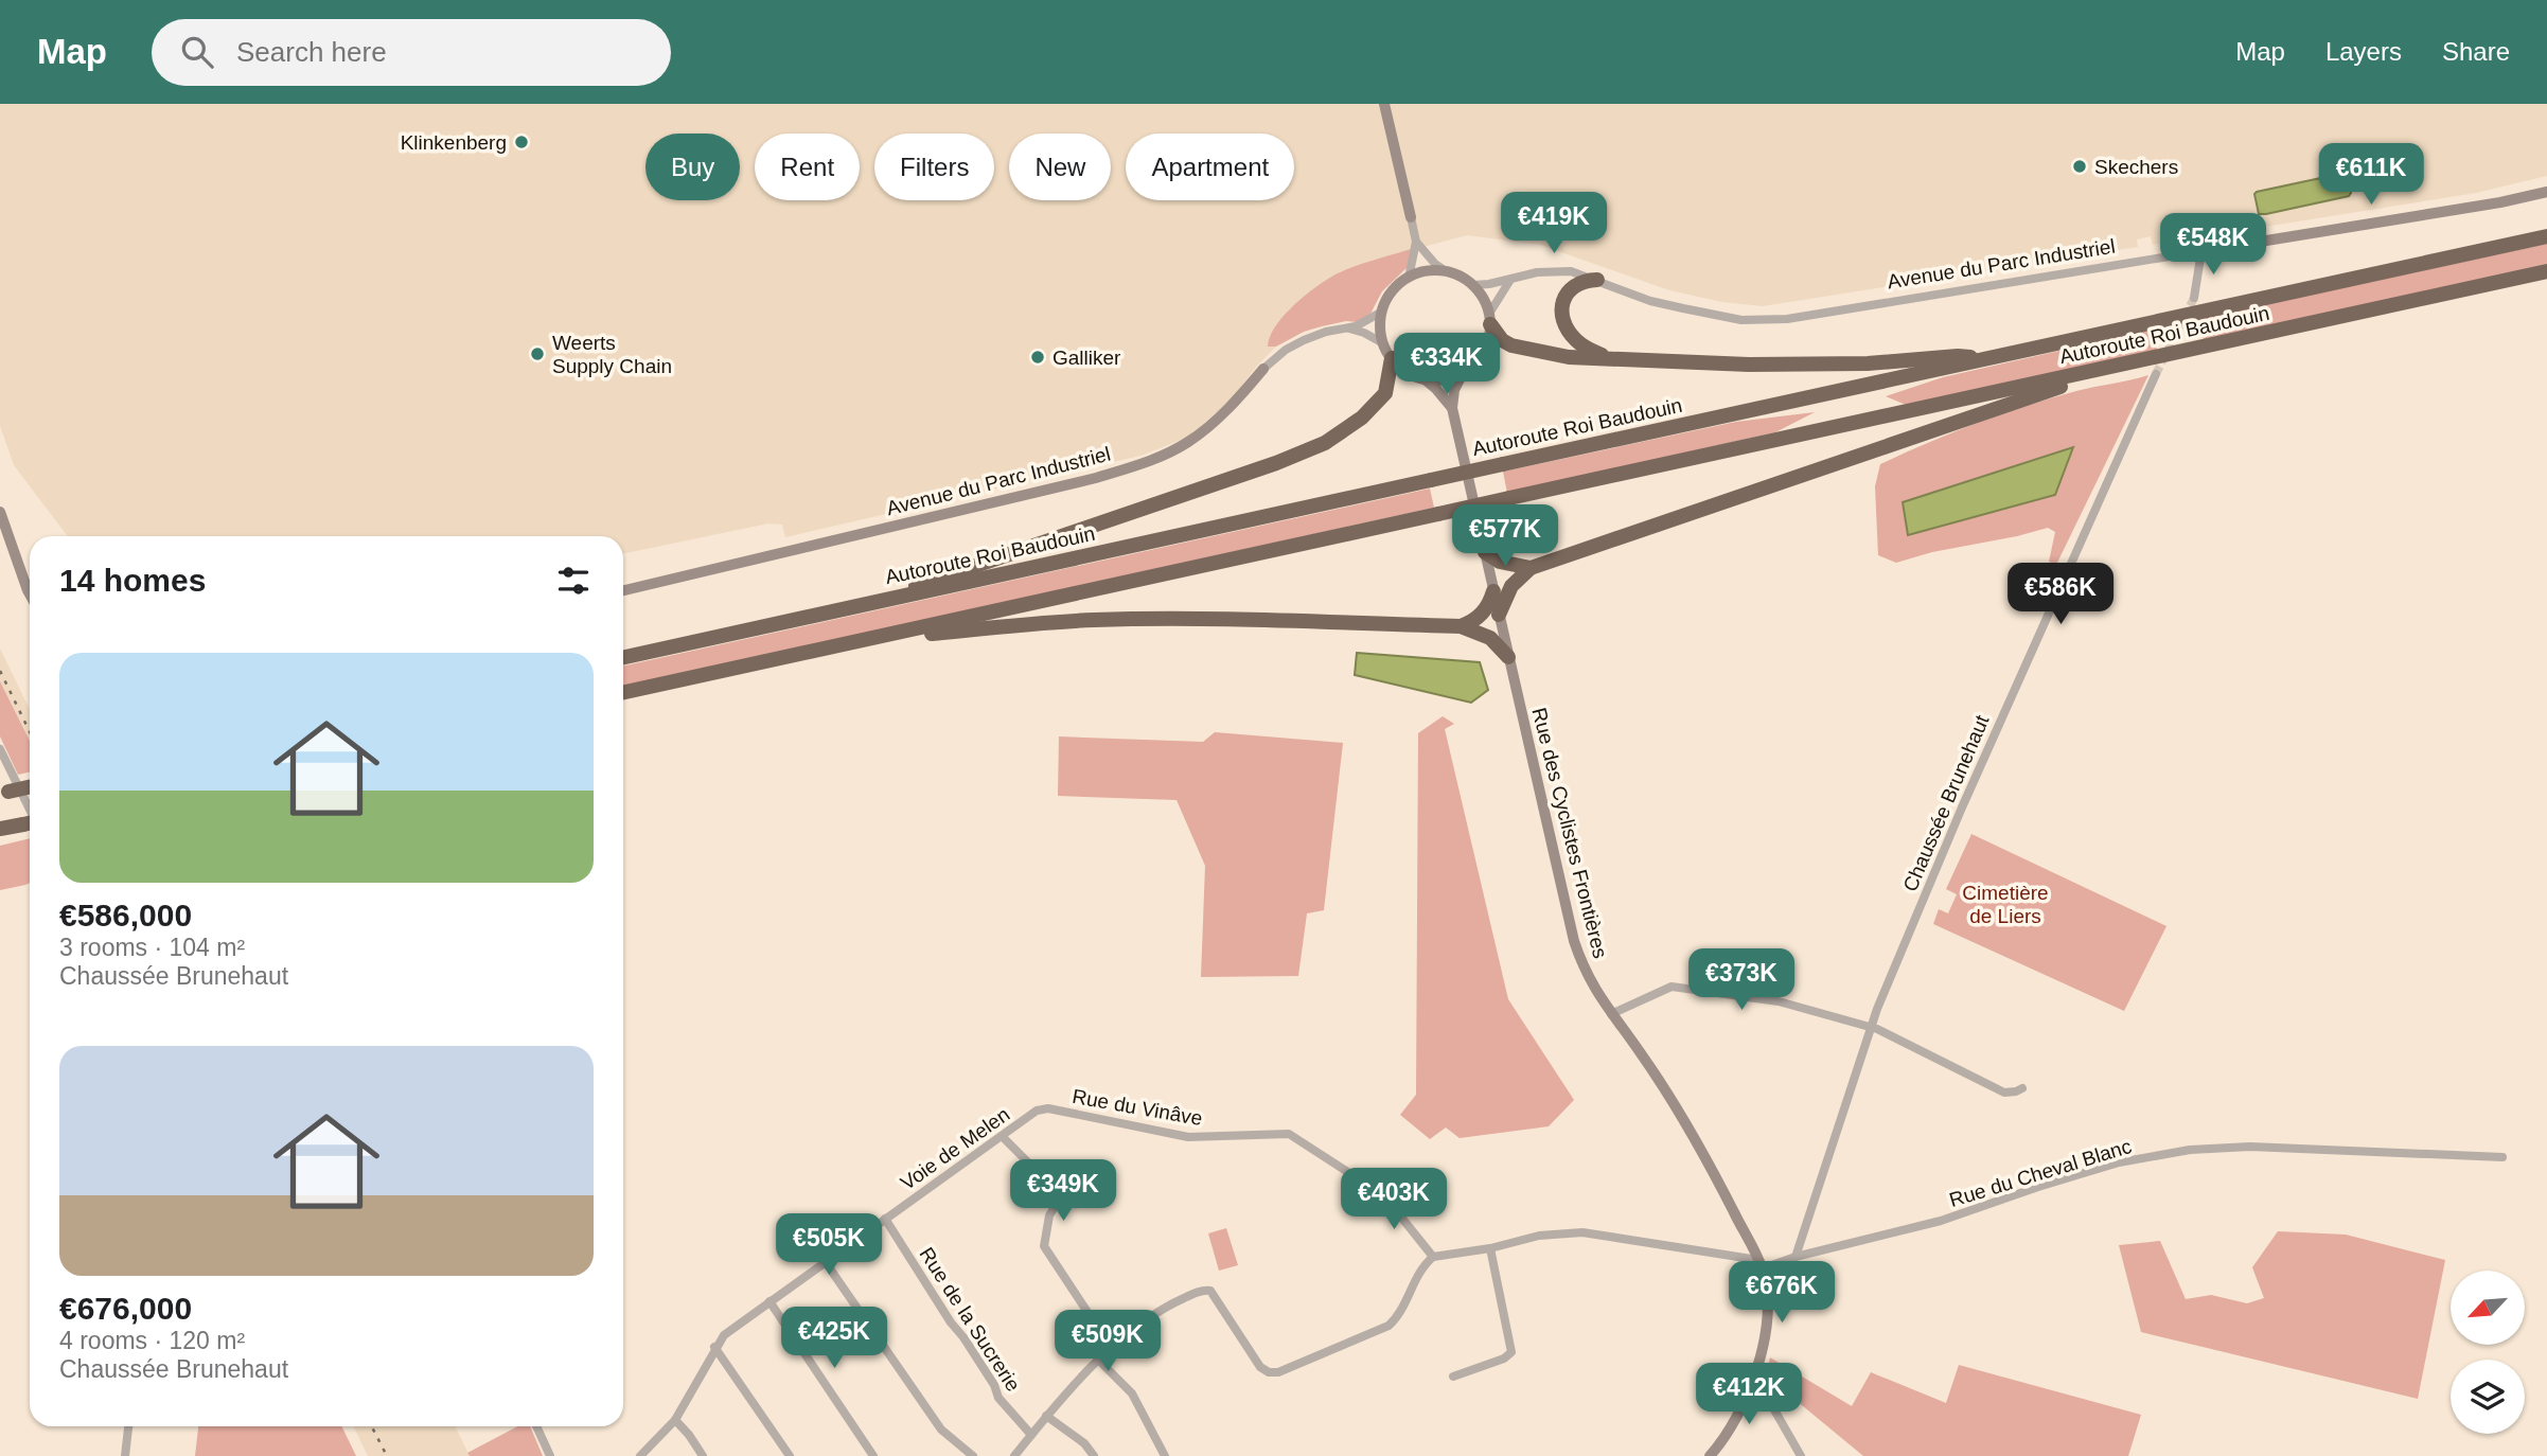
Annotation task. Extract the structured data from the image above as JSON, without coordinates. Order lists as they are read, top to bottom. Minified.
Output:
{"streets":{"highway":["Autoroute Roi Baudouin"],"street":["Avenue du Parc Industriel","Chaussée Brunehaut","Rue des Cyclistes Frontières","Rue du Vinâve","Voie de Melen","Rue du Cheval Blanc","Rue de la Sucrerie"]},"crossings":[["Avenue du Parc Industriel","Rue des Cyclistes Frontières"],["Chaussée Brunehaut","Rue du Cheval Blanc"],["Rue des Cyclistes Frontières","Rue du Cheval Blanc"],["Rue du Vinâve","Voie de Melen"],["Voie de Melen","Rue de la Sucrerie"]],"parks":["Cimetière de Liers"],"places":["Klinkenberg","Skechers","Weerts Supply Chain","Galliker"],"north":"bottom left","page":{"header":"Map","search":"Search here","nav":["Map","Layers","Share"],"chip":["Buy","Rent","Filters","New","Apartment"],"price":["€611K","€419K","€548K","€334K","€577K","€586K","€373K","€349K","€403K","€505K","€676K","€425K","€509K","€412K"],"heading":"14 homes","list":[{"name":"€586,000","note":"3 rooms · 104 m² · Chaussée Brunehaut"},{"name":"€676,000","note":"4 rooms · 120 m² · Chaussée Brunehaut"}]}}
